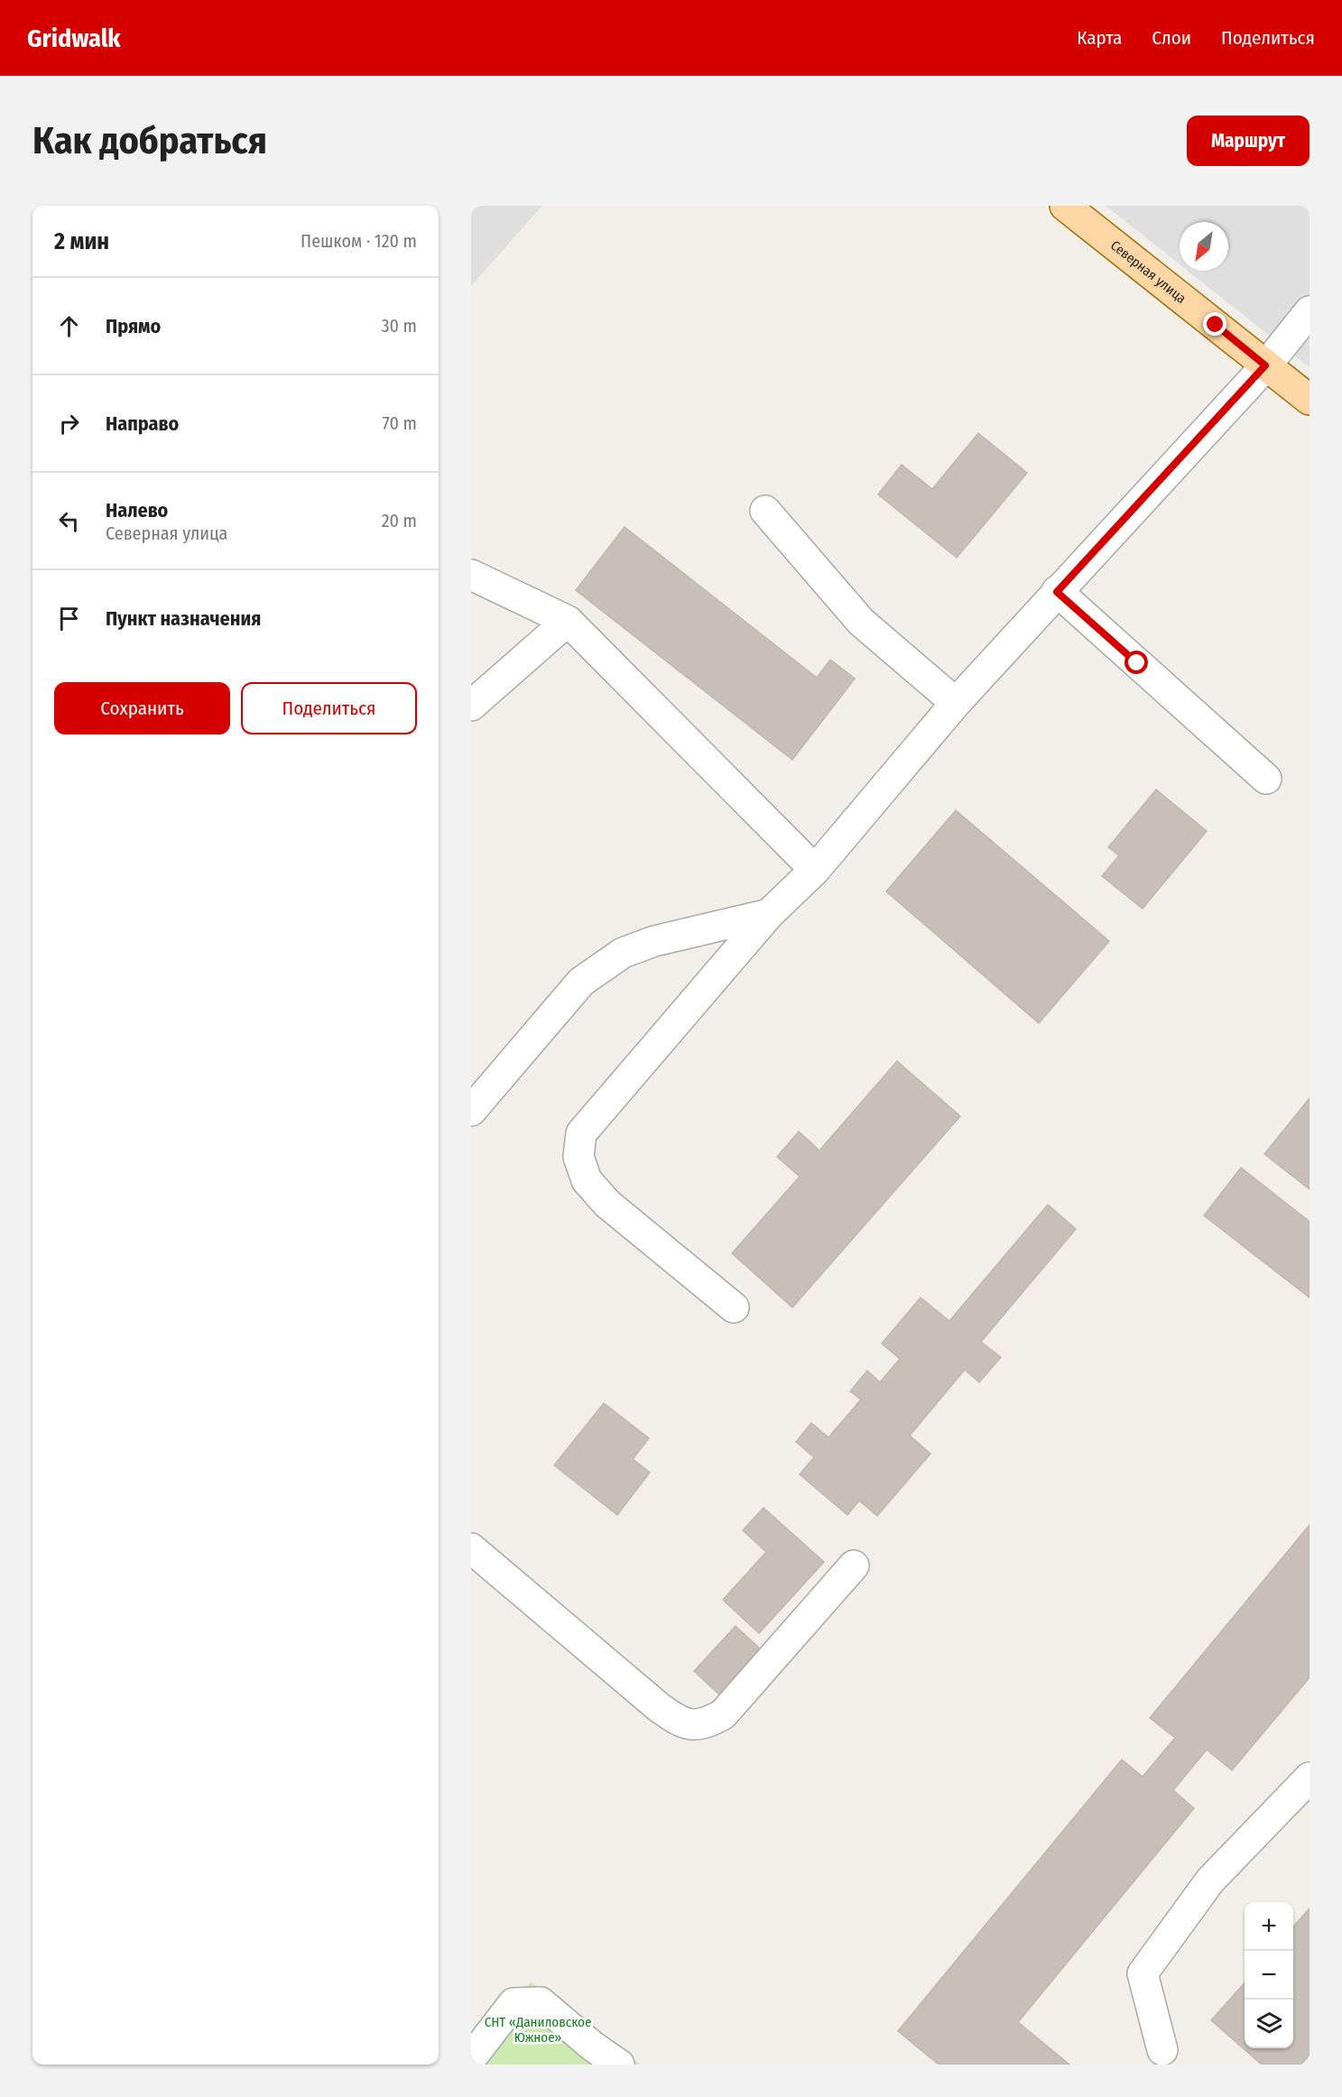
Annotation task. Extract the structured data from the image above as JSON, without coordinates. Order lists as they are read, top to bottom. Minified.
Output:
{"streets":{"main road":["Северная улица"]},"parks":["СНТ «Даниловское Южное»"],"north":"bottom left","page":{"header":"Gridwalk","nav":["Карта","Слои","Поделиться"],"buttons":["Маршрут",["Сохранить","Поделиться"]],"title":"Как добраться","heading":["2 мин","Пешком · 120 m"],"list":[["Прямо","30 m"],["Направо","70 m"],["Налево","Северная улица","20 m"],"Пункт назначения"],"map_buttons":["+","−"]}}
